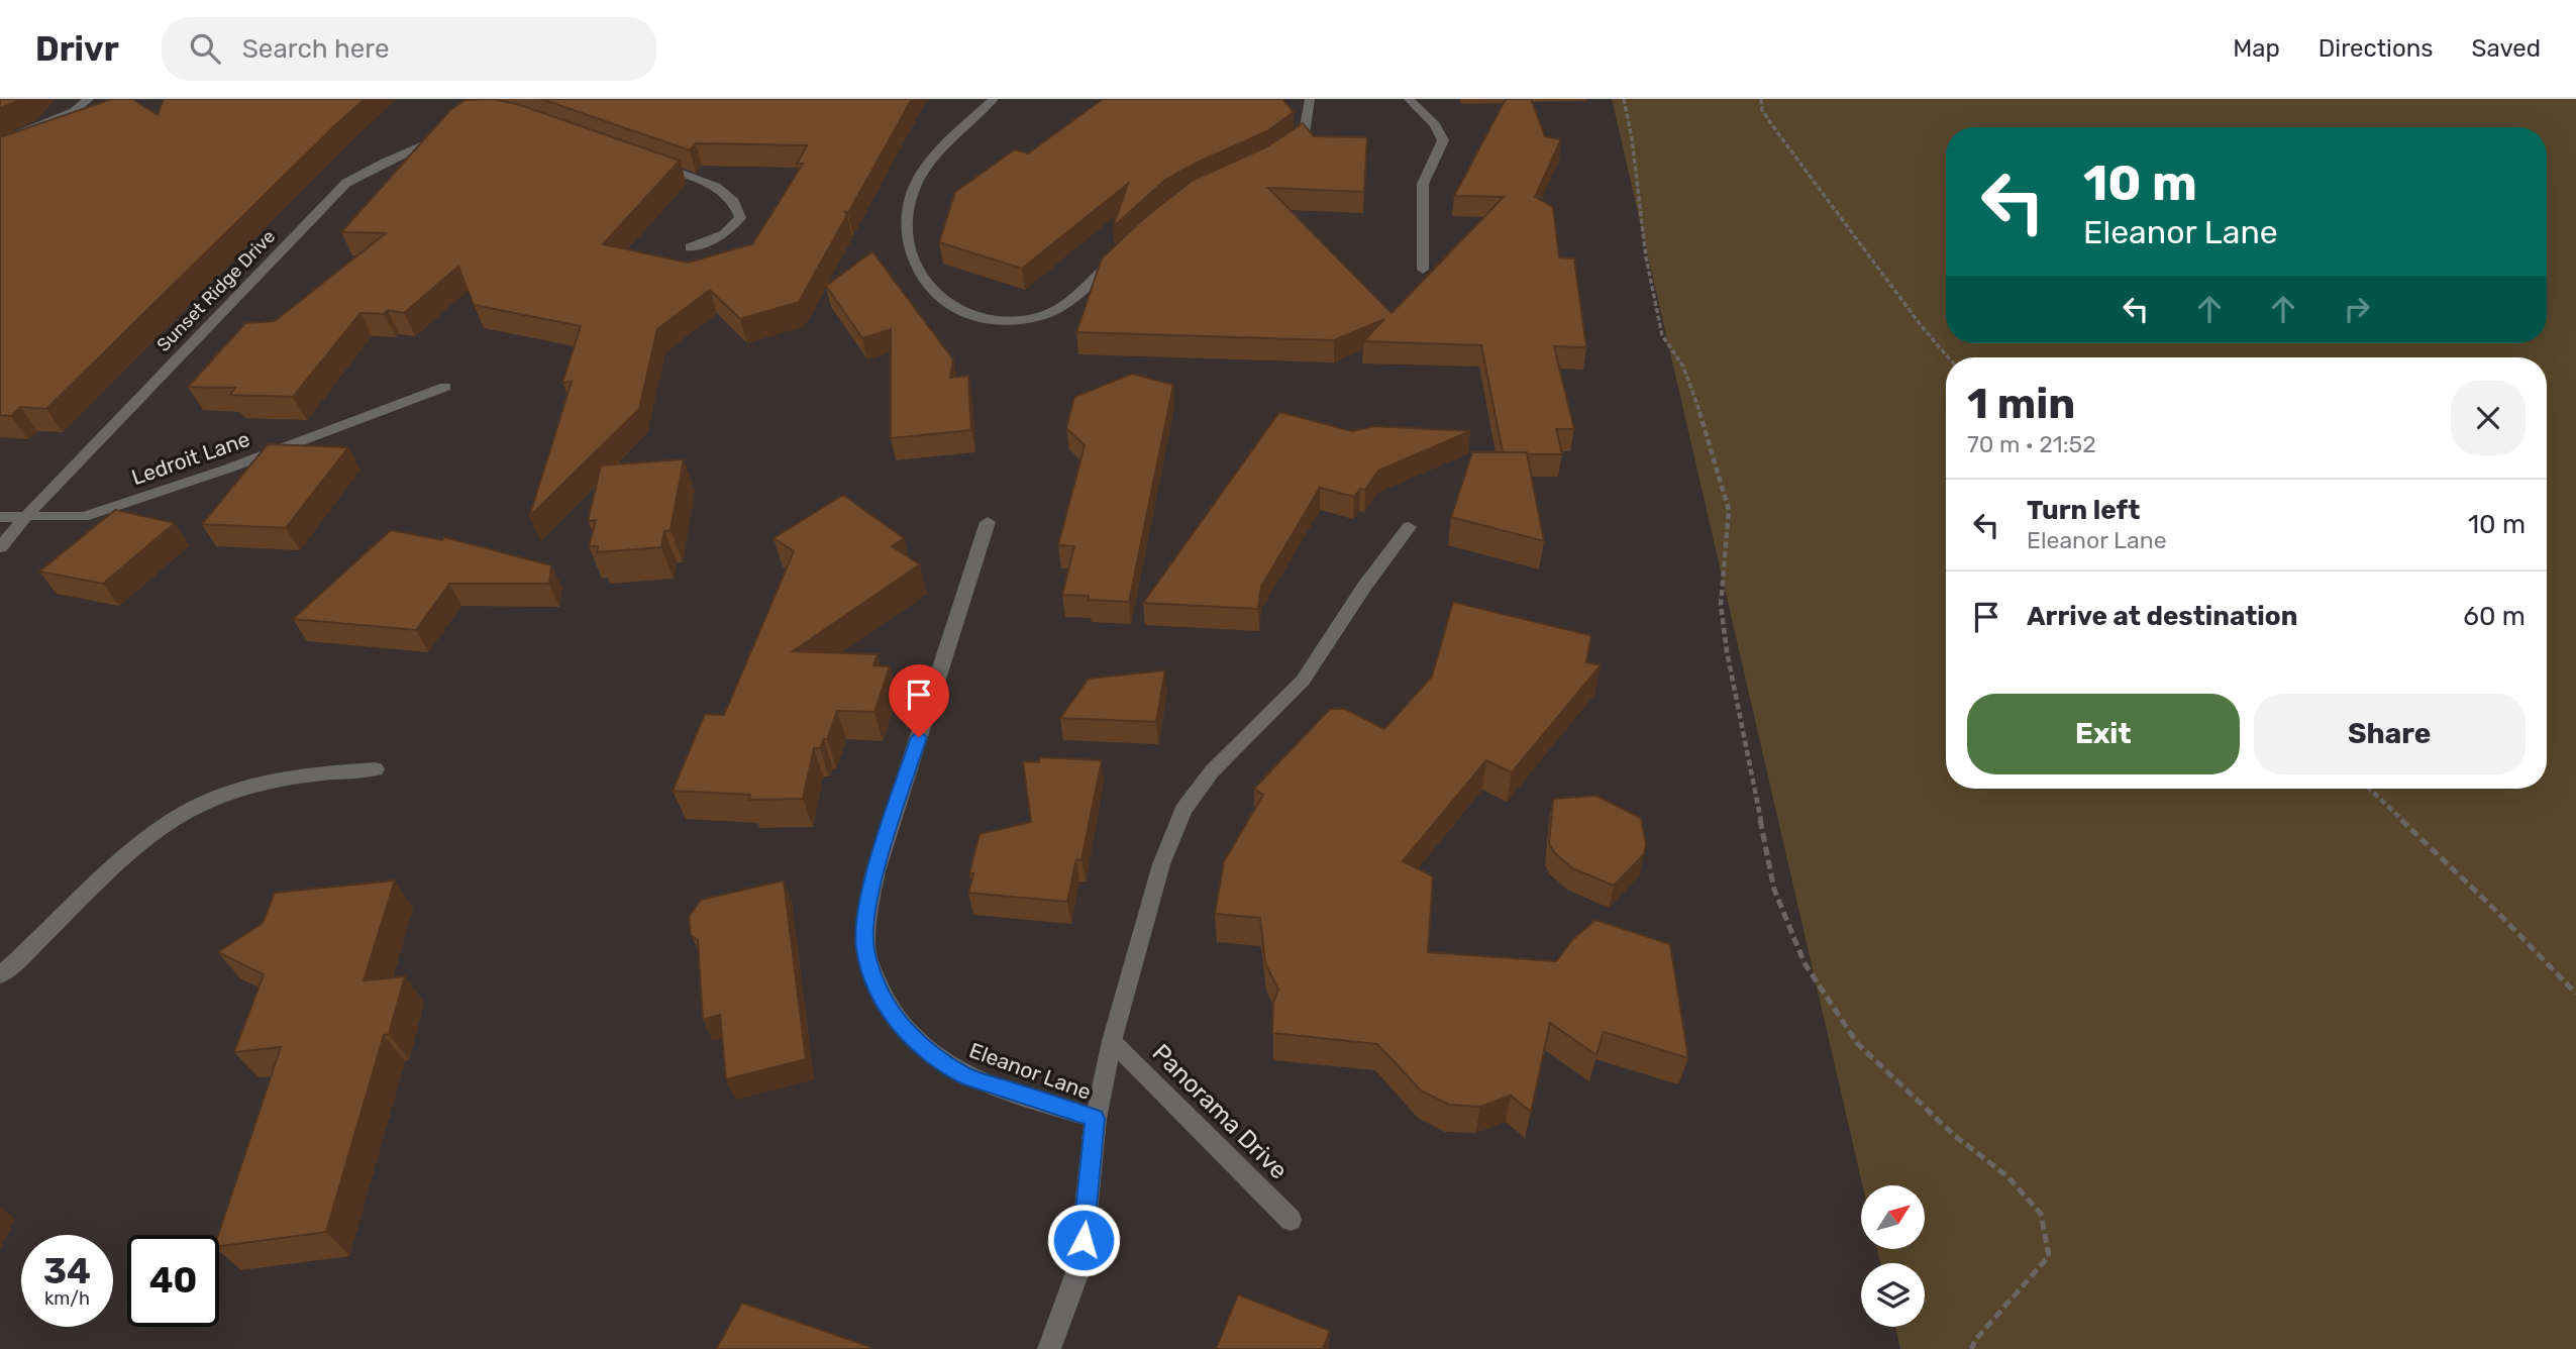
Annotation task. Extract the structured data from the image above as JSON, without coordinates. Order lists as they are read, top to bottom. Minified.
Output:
{"streets":{"street":["Sunset Ridge Drive","Ledroit Lane","Eleanor Lane","Panorama Drive"]},"crossings":[["Sunset Ridge Drive","Ledroit Lane"]],"north":"top right","page":{"header":"Drivr","search":"Search here","nav":["Map","Directions","Saved"],"turn":["10 m","Eleanor Lane"],"heading":["1 min","70 m · 21:52"],"list":[{"name":"Turn left","note":"Eleanor Lane","value":"10 m"},{"name":"Arrive at destination","value":"60 m"}],"buttons":["Exit","Share"],"speed":"34 km/h","limit":"40"}}
